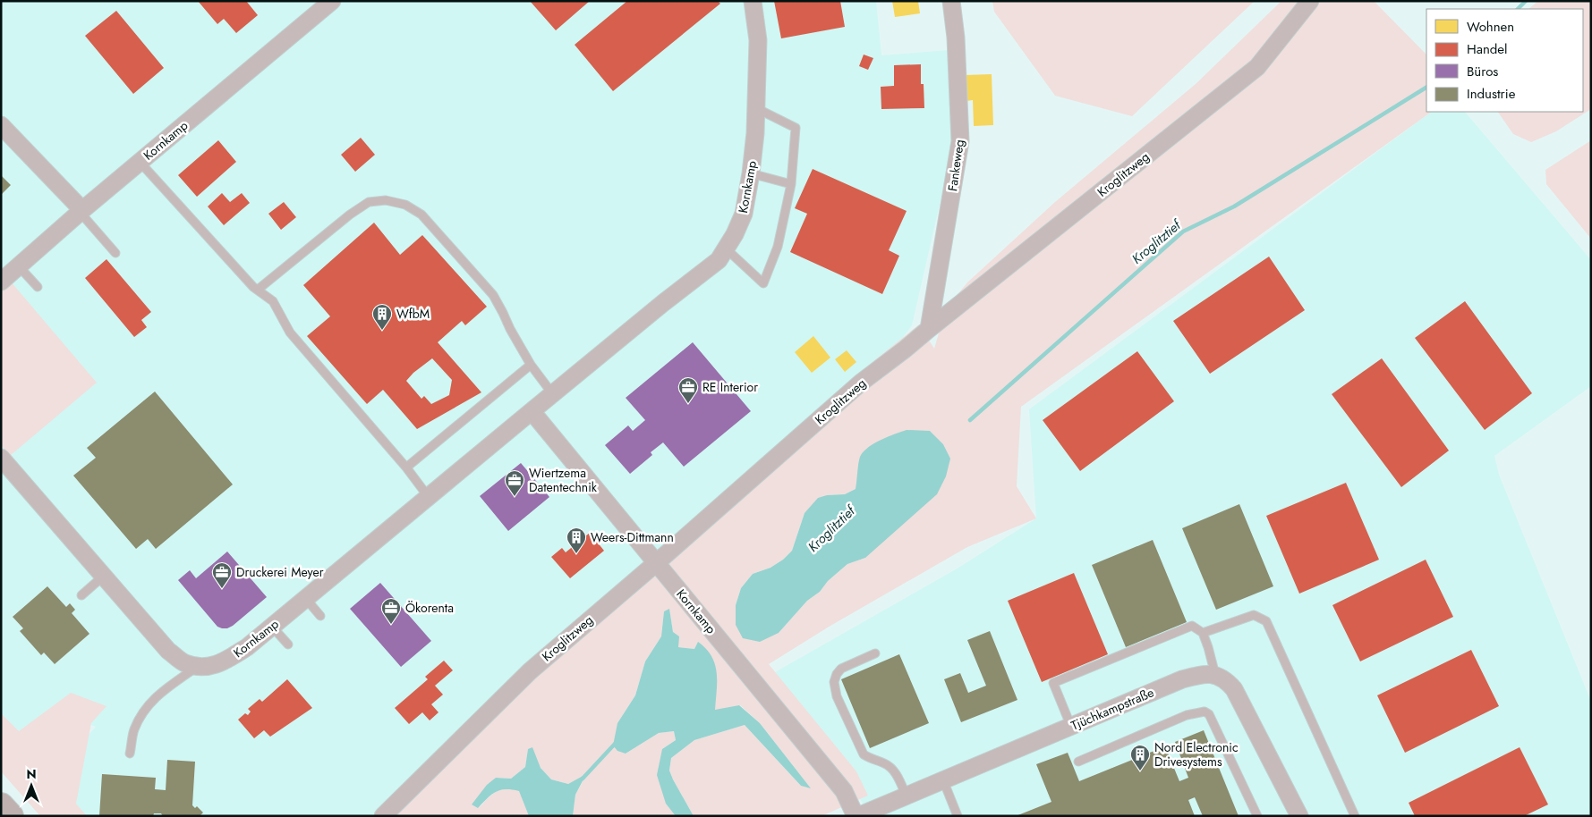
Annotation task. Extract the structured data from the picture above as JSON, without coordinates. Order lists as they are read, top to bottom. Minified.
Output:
{"streets":{"street":["Kornkamp","Fankeweg","Kroglitzweg","Tjüchkampstraße"]},"crossings":[["Kornkamp","Kroglitzweg"],["Kornkamp","Tjüchkampstraße"],["Fankeweg","Kroglitzweg"]],"water":["Kroglitztief"],"places":{"building":["WfbM","Weers-Dittmann","Nord Electronic Drivesystems"],"office":["RE Interior","Wiertzema Datentechnik","Druckerei Meyer","Ökorenta"]},"legend":["Wohnen","Handel","Büros","Industrie"],"north":"top"}
